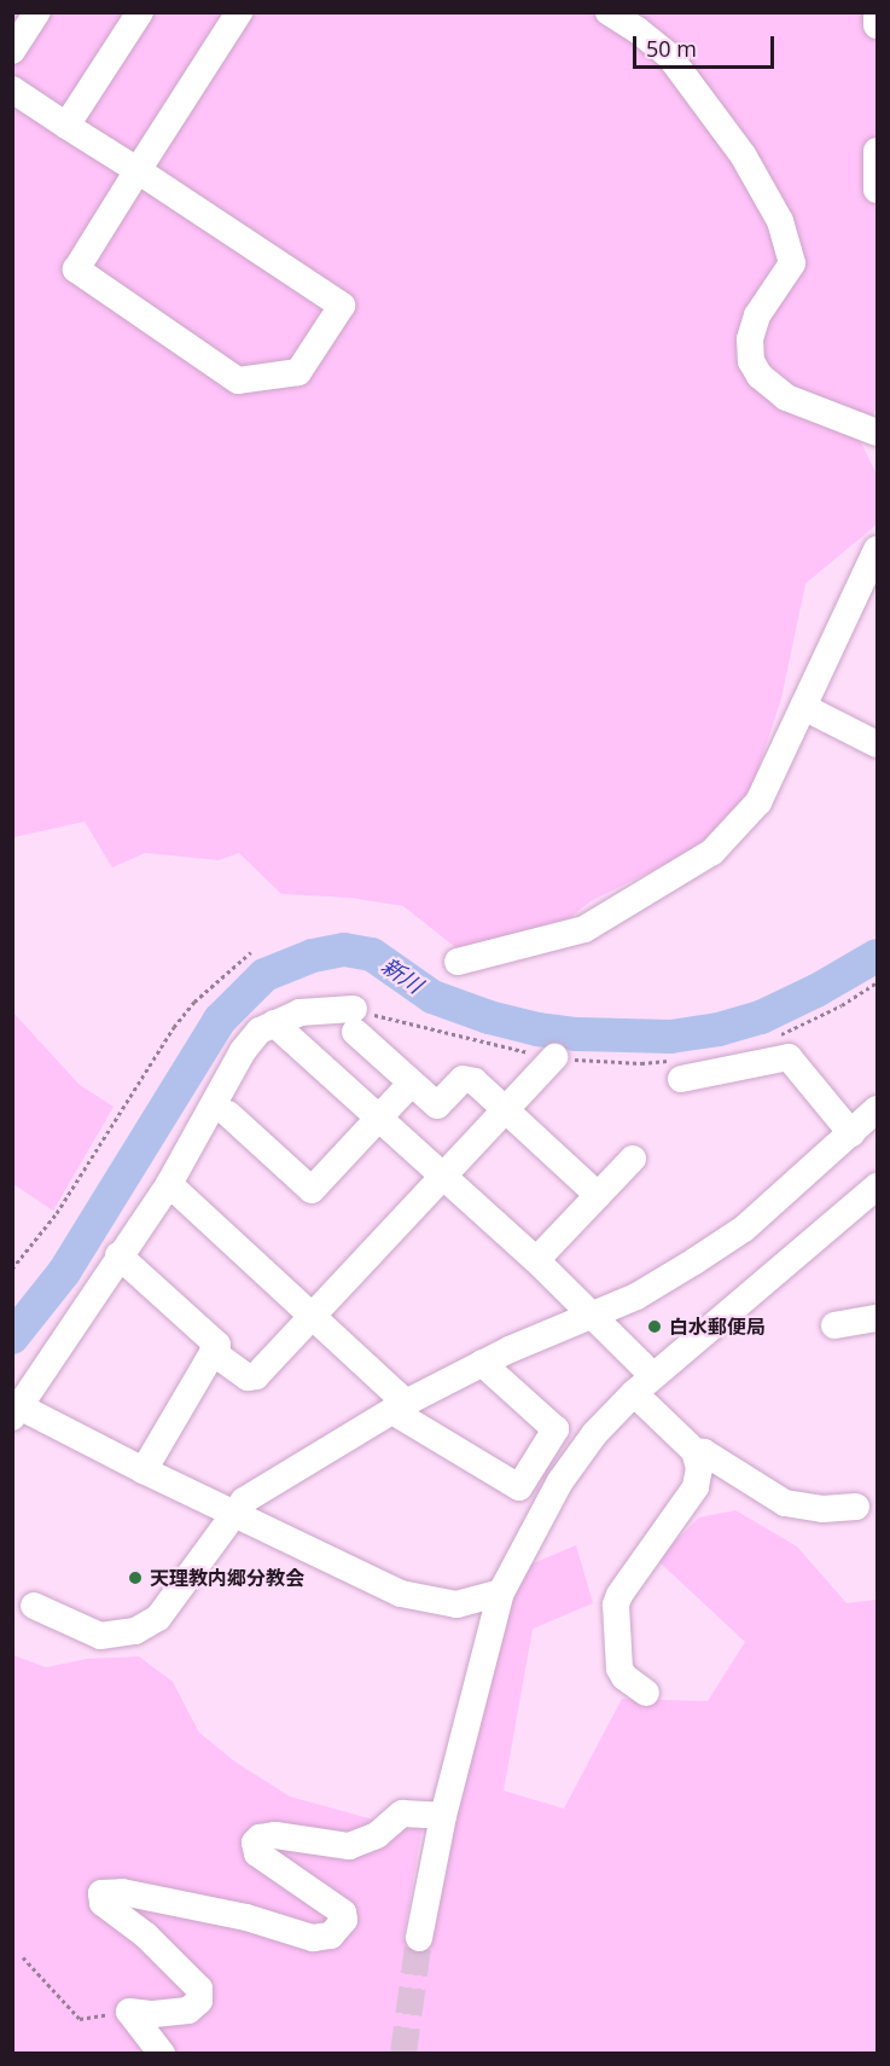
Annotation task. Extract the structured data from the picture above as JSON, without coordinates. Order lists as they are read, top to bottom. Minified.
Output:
{"water":["新川"],"places":["白水郵便局","天理教内郷分教会"],"scale_bar":"50 m"}
